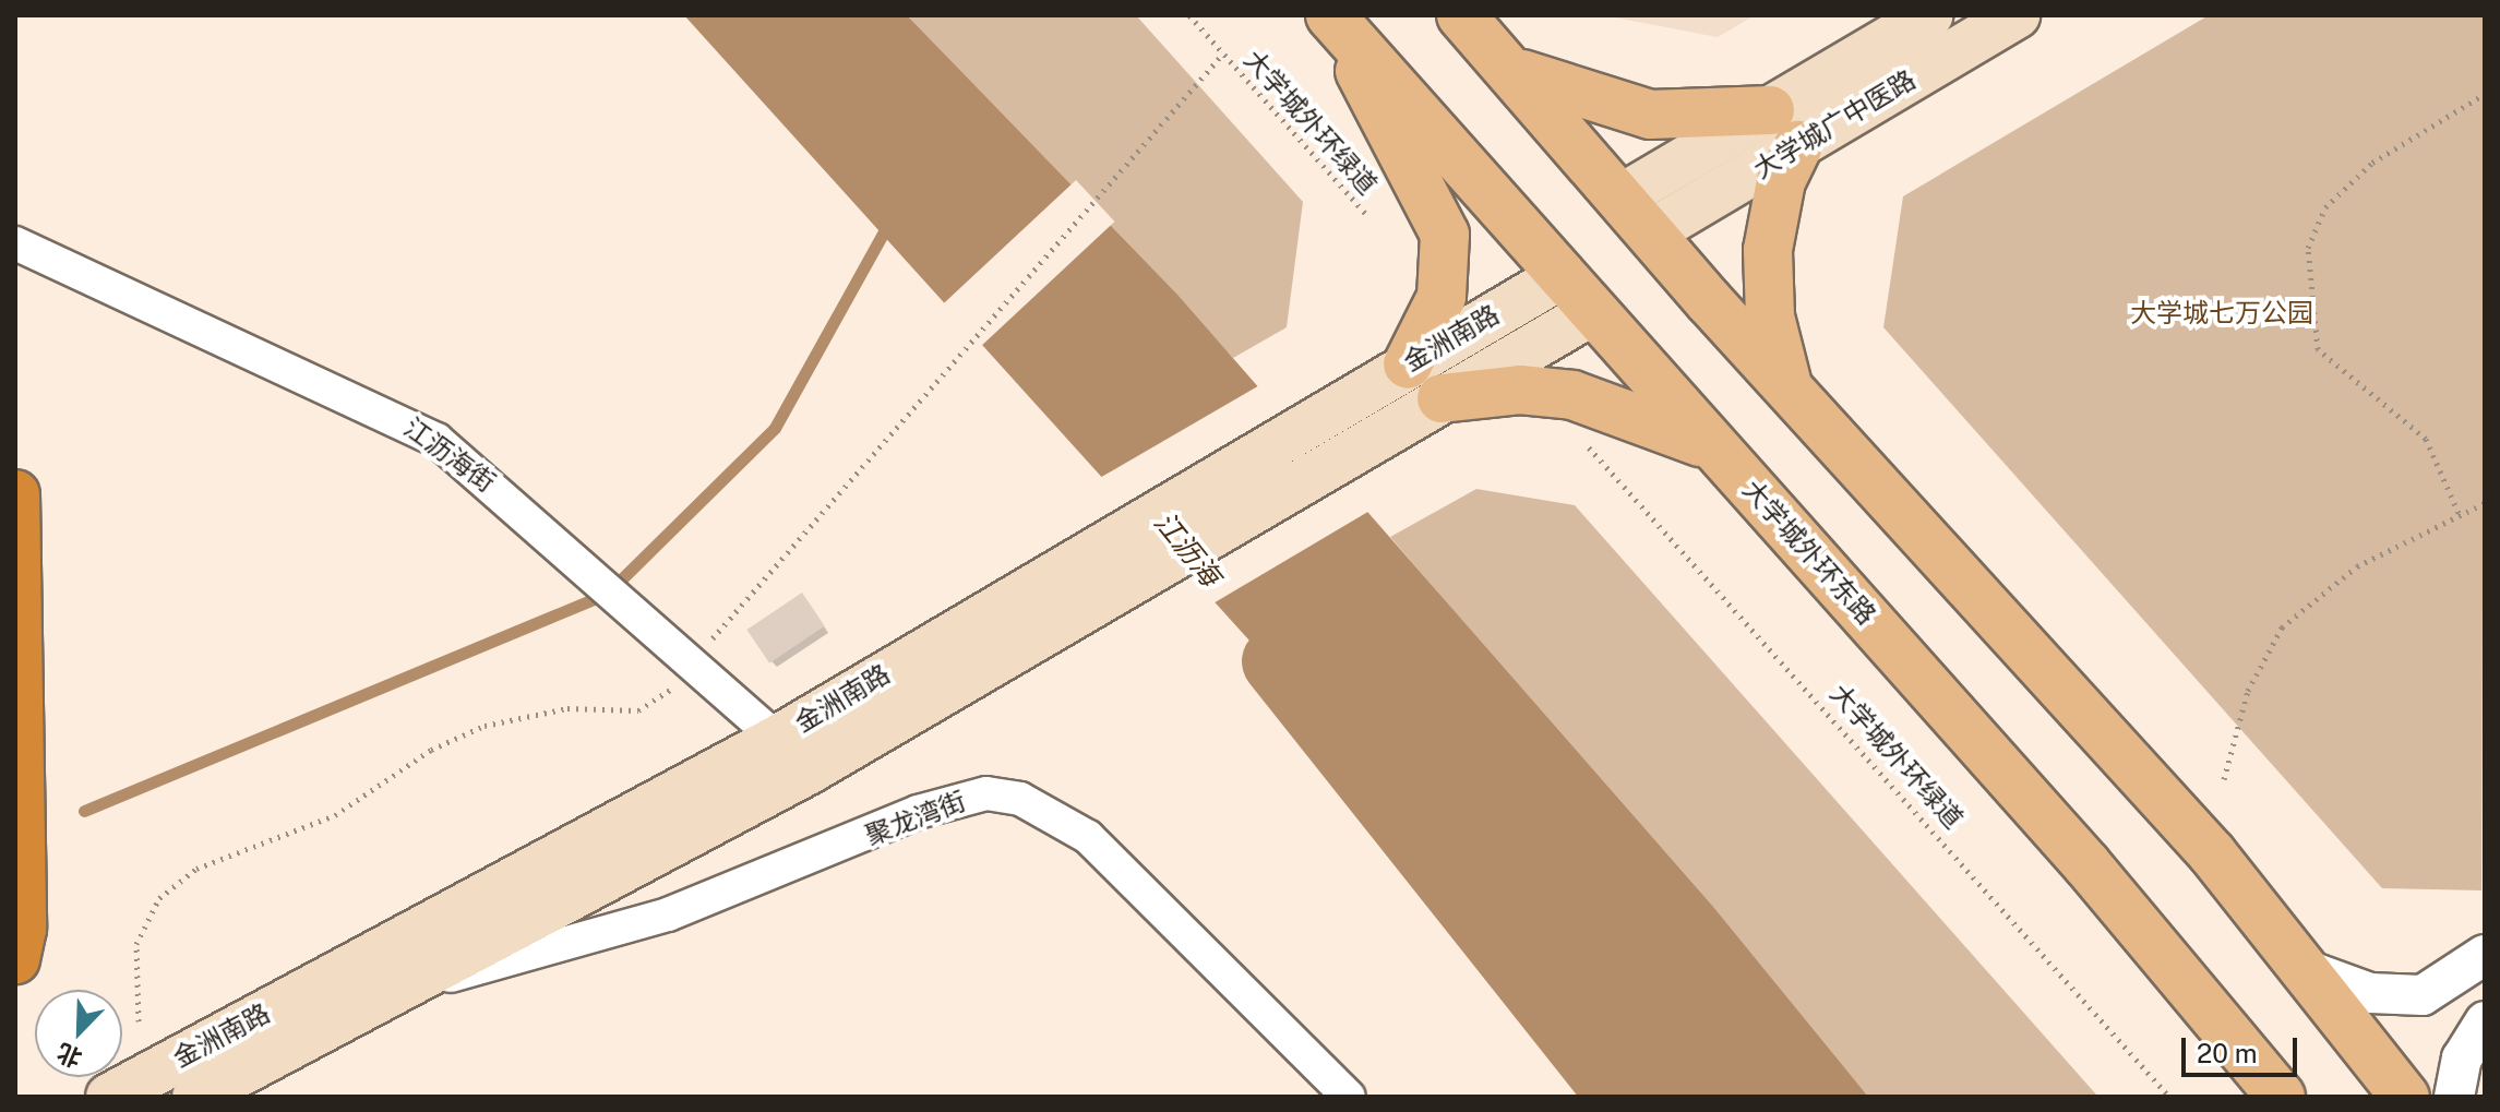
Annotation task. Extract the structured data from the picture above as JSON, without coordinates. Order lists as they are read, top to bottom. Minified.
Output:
{"streets":{"main road":["大学城广中医路","金洲南路","大学城外环东路"],"street":["江沥海街","聚龙湾街"],"path":["大学城外环绿道"]},"crossings":[["金洲南路","江沥海街"],["金洲南路","大学城外环东路"],["金洲南路","聚龙湾街"]],"water":["江沥海"],"parks":["大学城七万公园"],"scale_bar":"20 m","north":"bottom left"}
